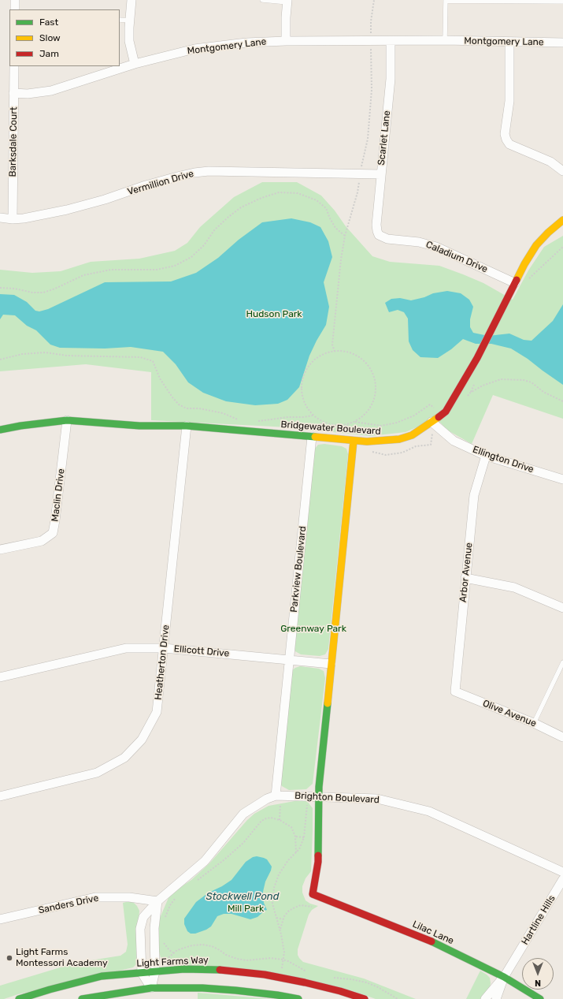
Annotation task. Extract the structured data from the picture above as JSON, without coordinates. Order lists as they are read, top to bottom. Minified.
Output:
{"streets":{"street":["Montgomery Lane","Scarlet Lane","Barksdale Court","Vermillion Drive","Caladium Drive","Bridgewater Boulevard","Ellington Drive","Maclin Drive","Parkview Boulevard","Arbor Avenue","Ellicott Drive","Heatherton Drive","Olive Avenue","Brighton Boulevard","Sanders Drive","Hartline Hills","Lilac Lane","Light Farms Way"]},"crossings":[["Montgomery Lane","Scarlet Lane"],["Montgomery Lane","Barksdale Court"],["Scarlet Lane","Vermillion Drive"],["Scarlet Lane","Caladium Drive"],["Barksdale Court","Vermillion Drive"],["Caladium Drive","Bridgewater Boulevard"],["Bridgewater Boulevard","Ellington Drive"],["Bridgewater Boulevard","Maclin Drive"],["Bridgewater Boulevard","Parkview Boulevard"],["Bridgewater Boulevard","Heatherton Drive"],["Ellington Drive","Arbor Avenue"],["Parkview Boulevard","Ellicott Drive"],["Parkview Boulevard","Brighton Boulevard"],["Arbor Avenue","Olive Avenue"],["Ellicott Drive","Heatherton Drive"],["Brighton Boulevard","Sanders Drive"],["Brighton Boulevard","Lilac Lane"],["Brighton Boulevard","Light Farms Way"],["Hartline Hills","Lilac Lane"]],"water":["Stockwell Pond"],"parks":["Hudson Park","Greenway Park","Mill Park"],"places":["Light Farms Montessori Academy"],"legend":["Fast","Slow","Jam"],"north":"bottom"}
